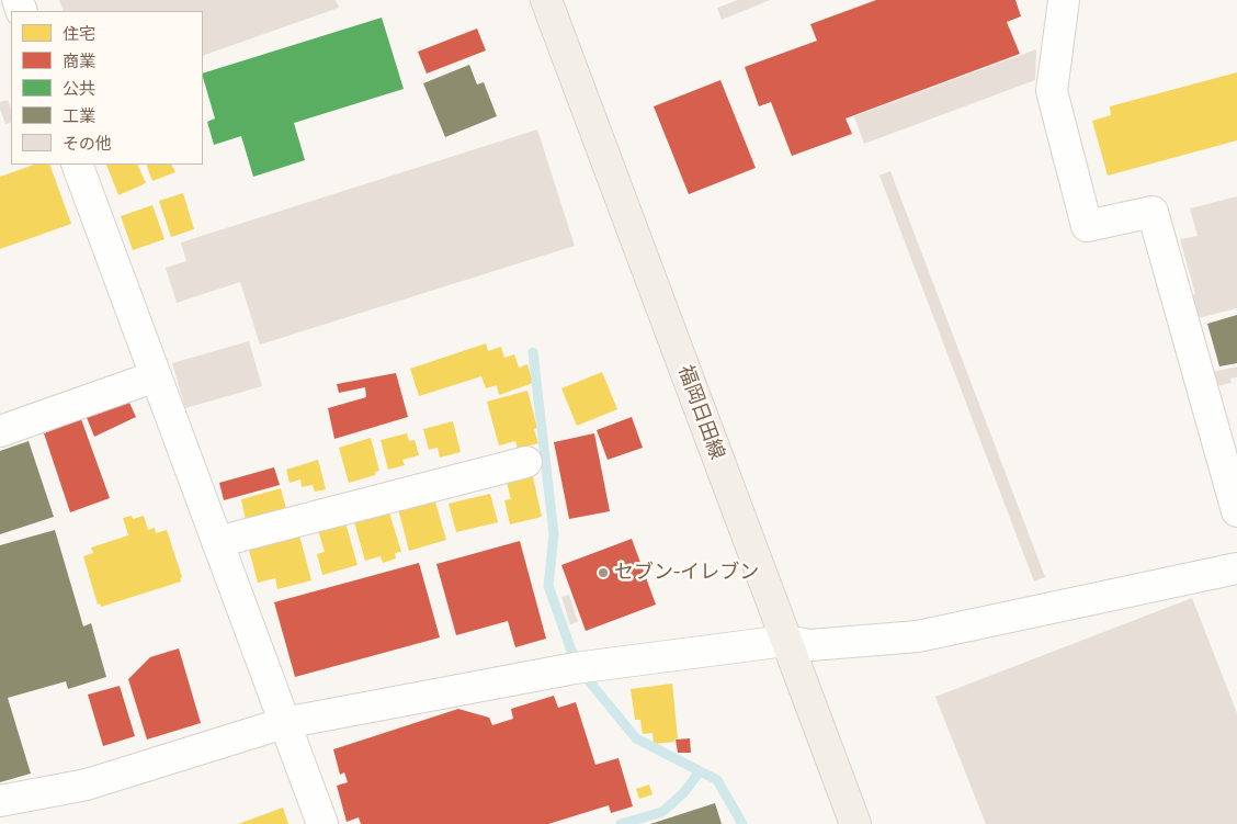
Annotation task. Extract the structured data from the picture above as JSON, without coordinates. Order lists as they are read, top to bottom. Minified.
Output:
{"streets":{"main road":["福岡日田線"]},"places":["セブン-イレブン"],"legend":["住宅","商業","公共","工業","その他"]}
